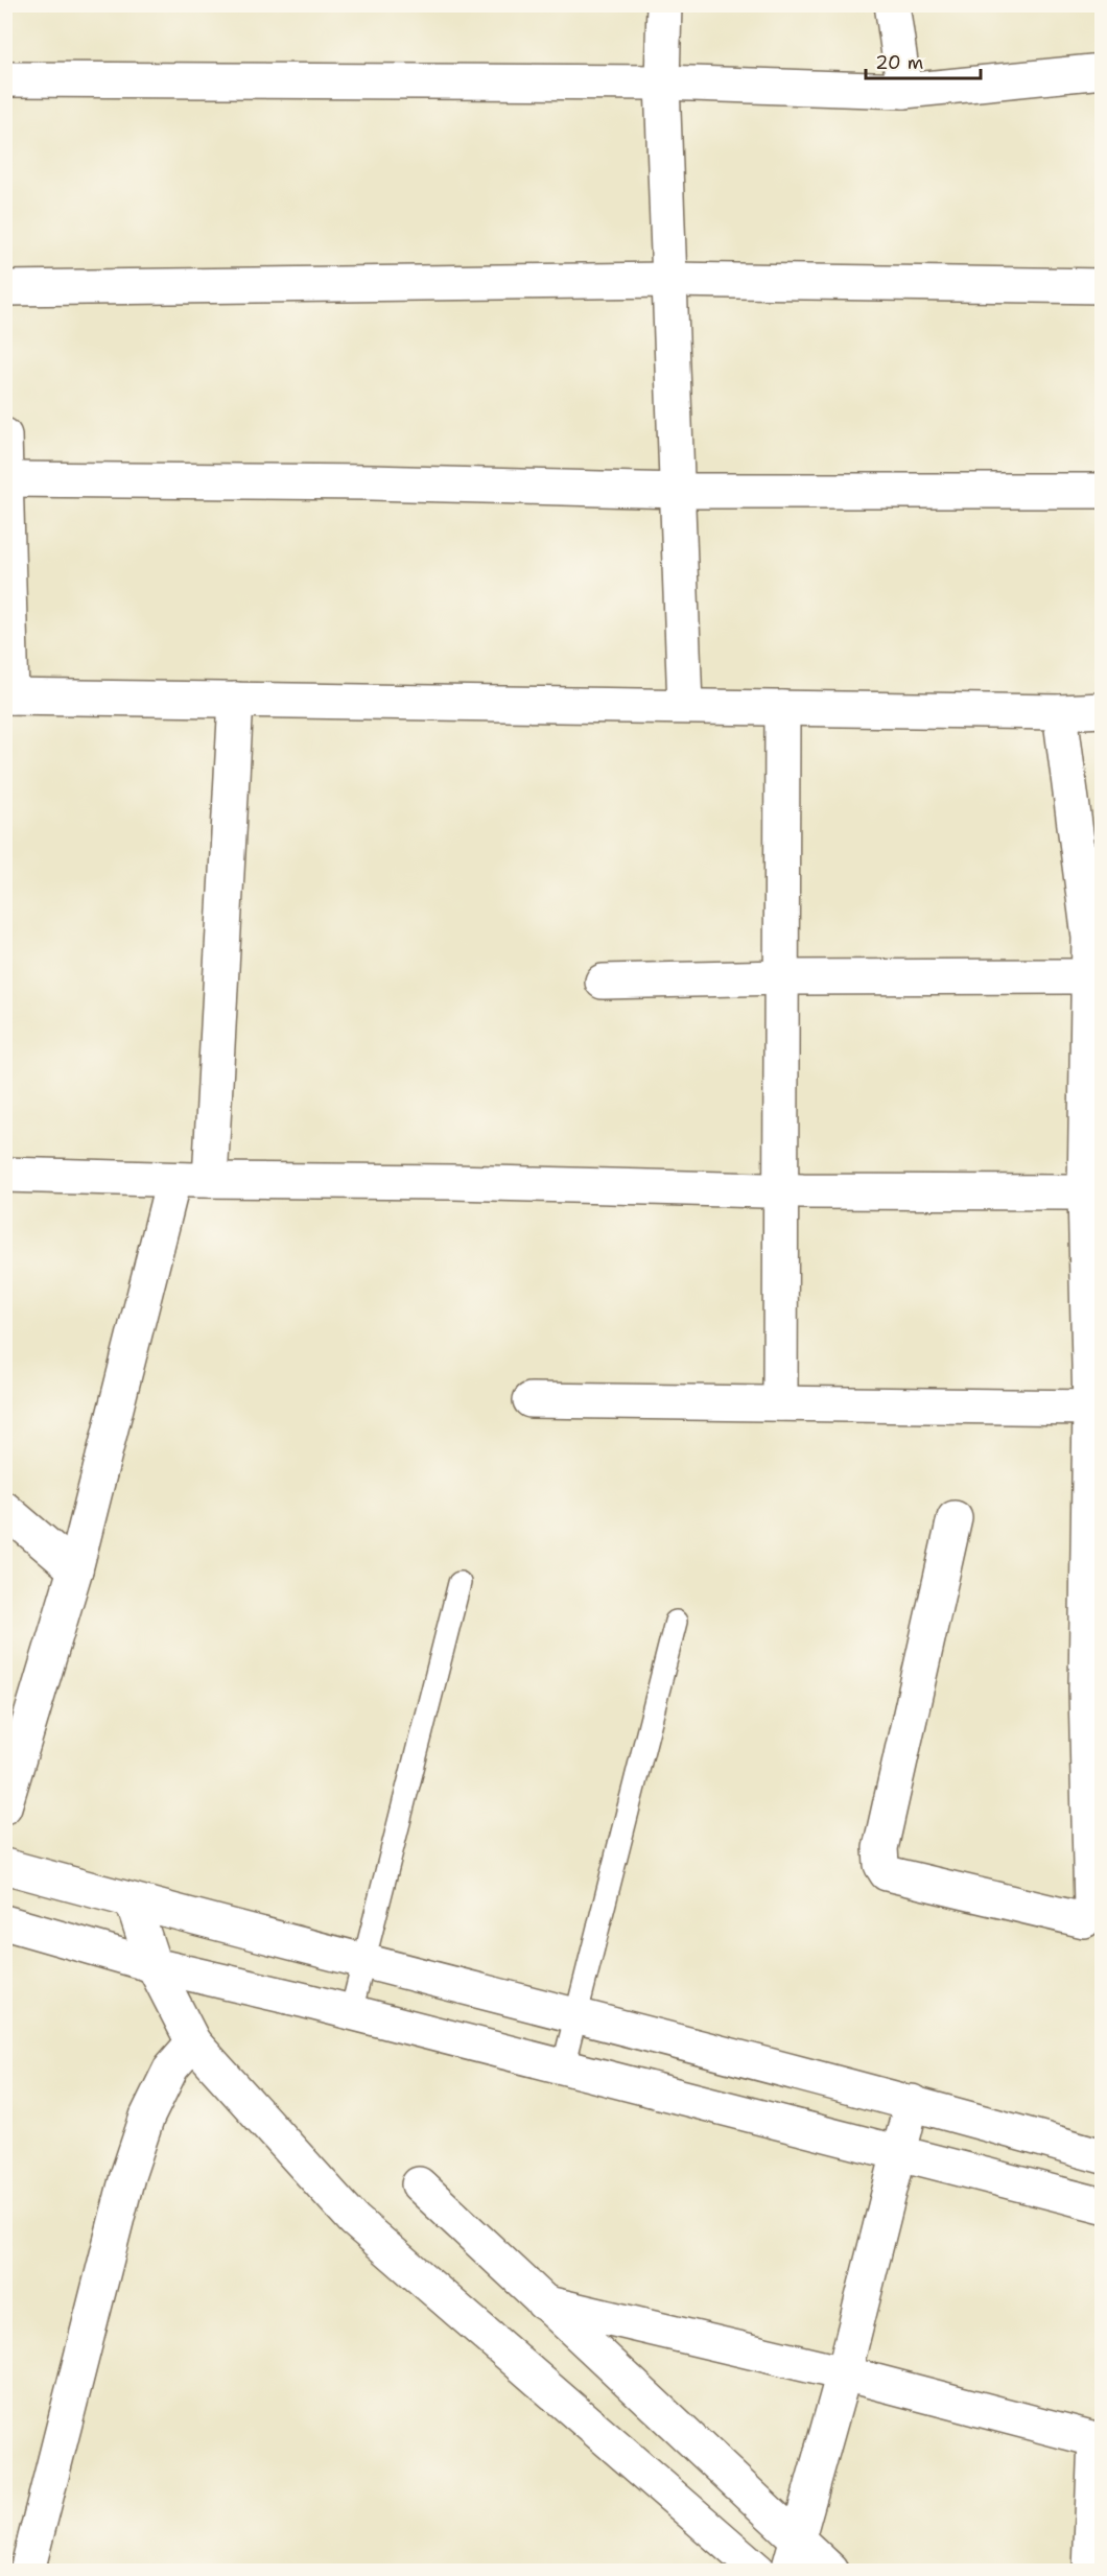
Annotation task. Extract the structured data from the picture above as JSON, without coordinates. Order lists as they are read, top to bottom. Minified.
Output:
{"scale_bar":"20 m"}
